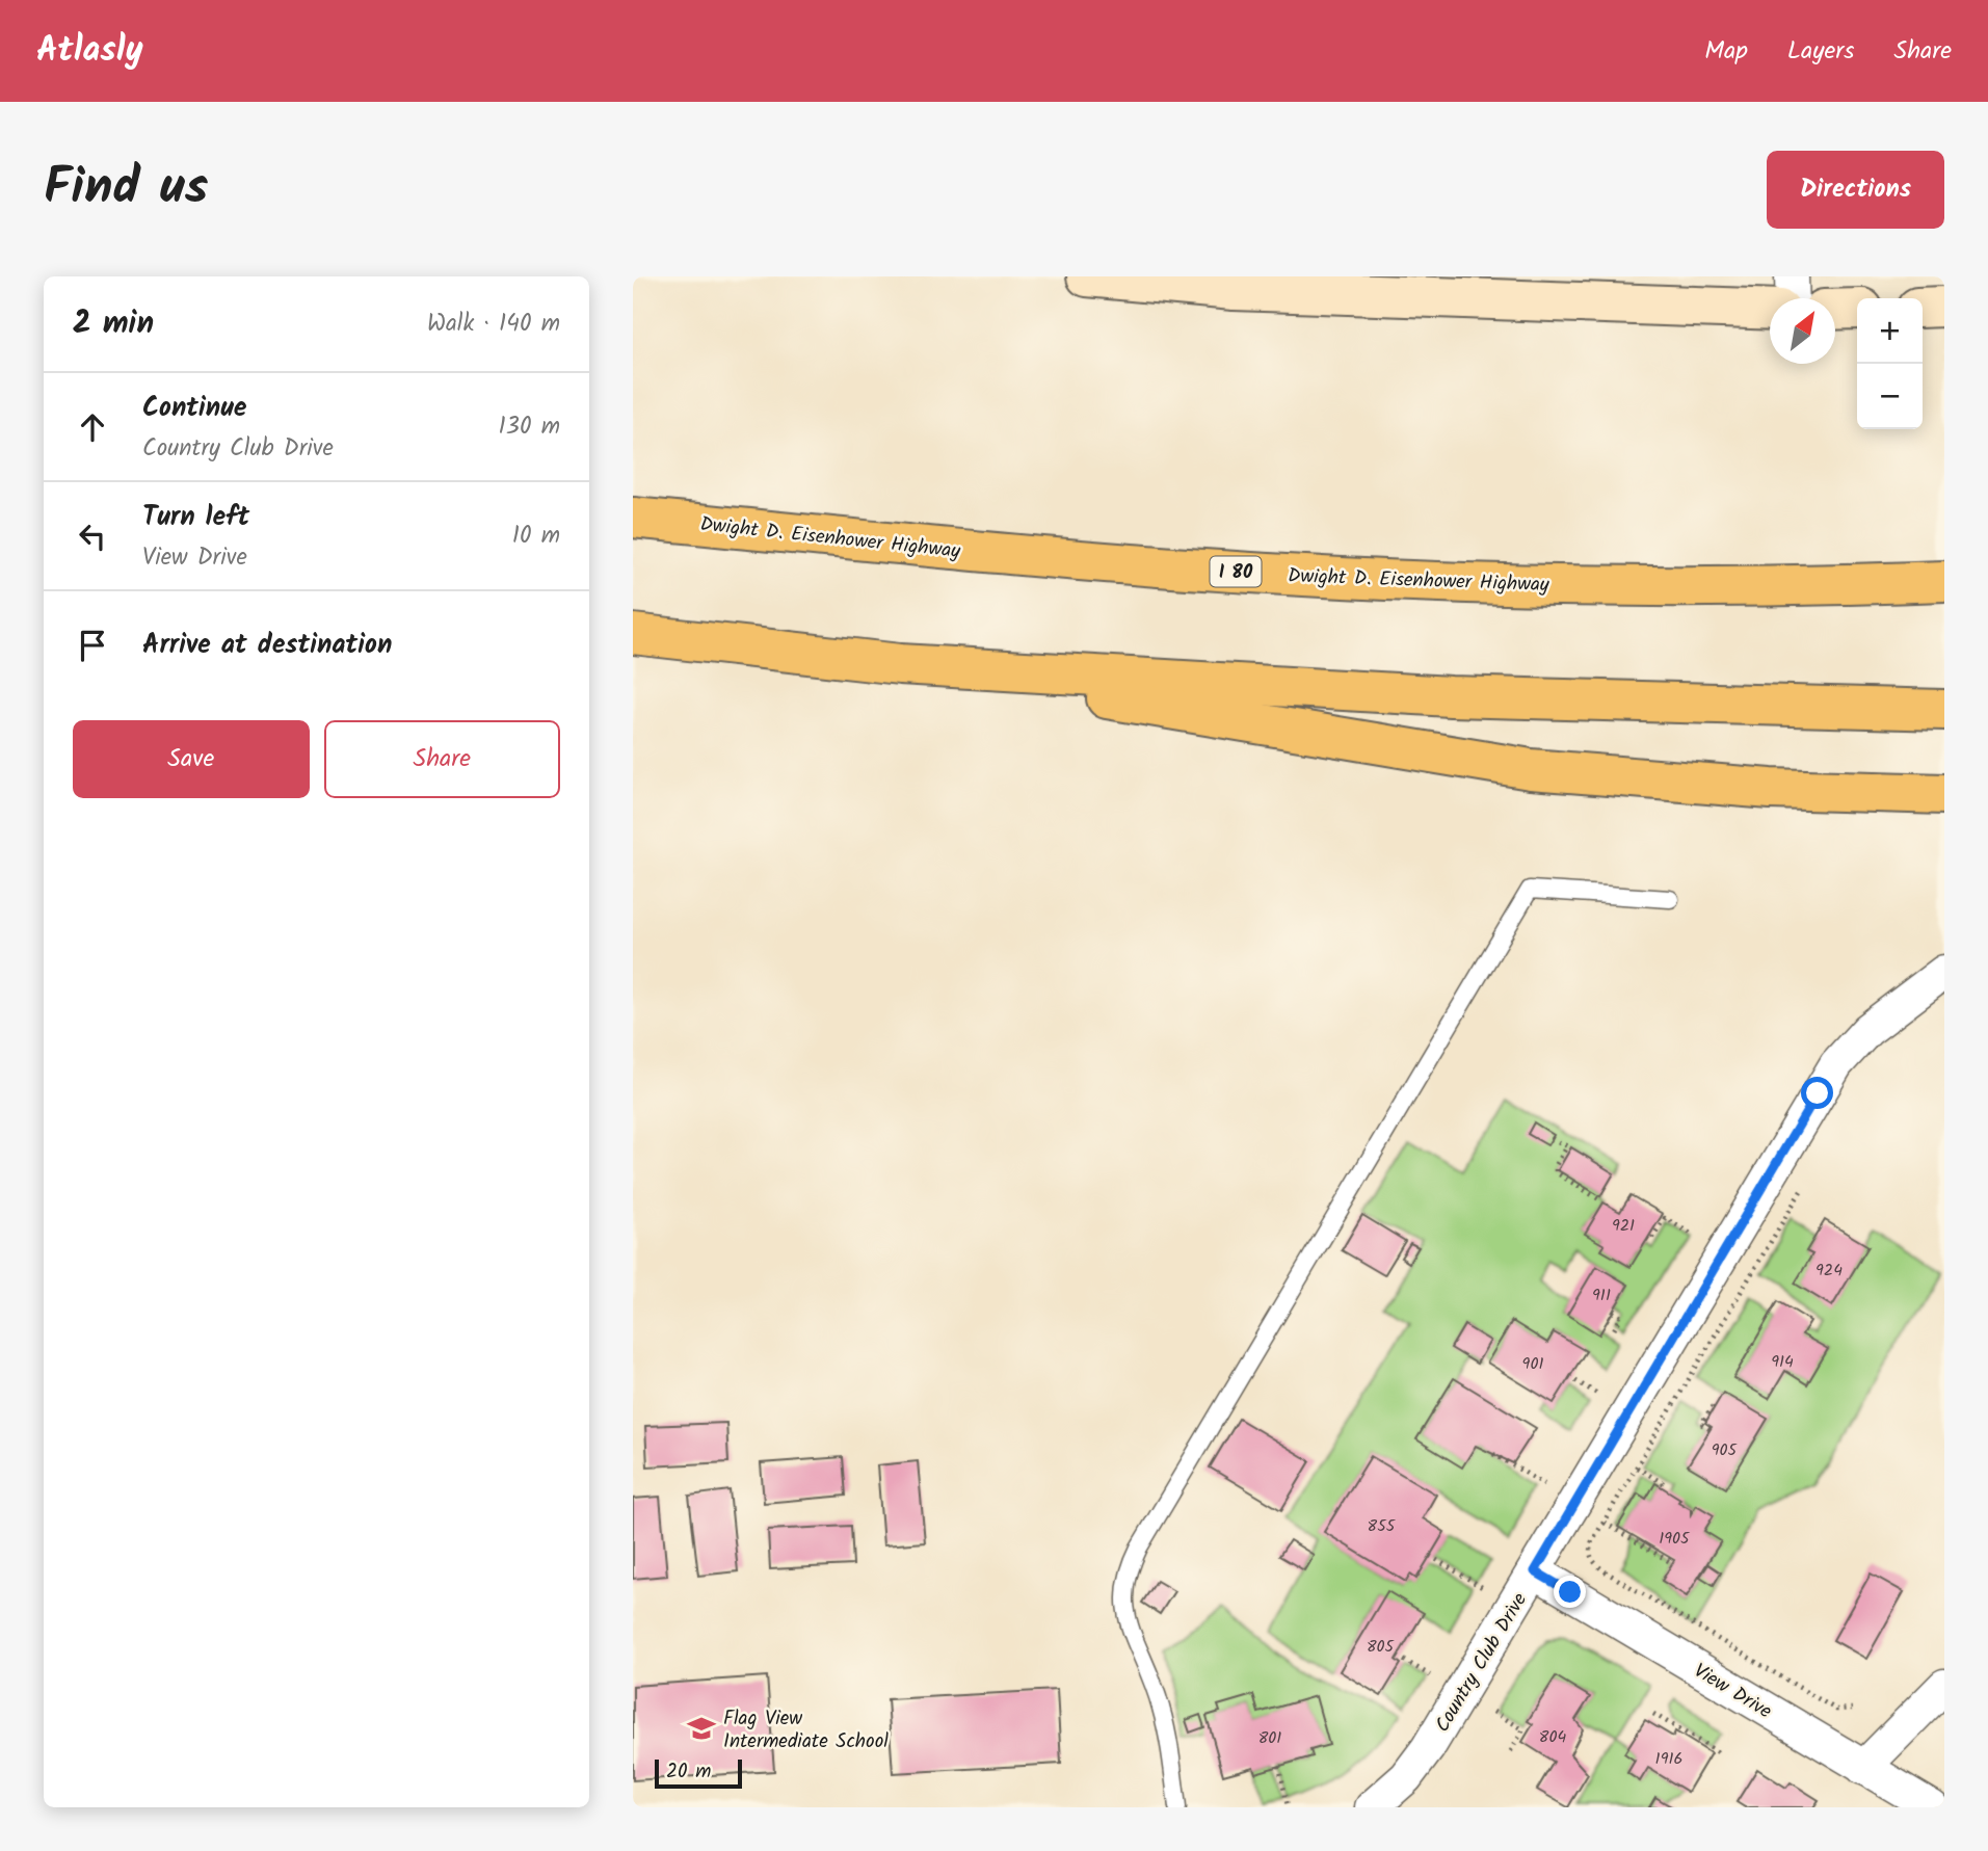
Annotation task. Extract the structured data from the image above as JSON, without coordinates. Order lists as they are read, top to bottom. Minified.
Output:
{"streets":{"highway":["Dwight D. Eisenhower Highway","I 80"],"street":["Country Club Drive","View Drive"]},"crossings":[["Country Club Drive","View Drive"]],"places":{"school or university":["Flag View Intermediate School"]},"house_numbers":["921","924","911","914","901","905","855","1905","805","804","801","1916"],"scale_bar":"20 m","north":"top right","page":{"header":"Atlasly","nav":["Map","Layers","Share"],"title":"Find us","buttons":["Directions",["Save","Share"]],"heading":["2 min","Walk · 140 m"],"map_buttons":["+","−"],"list":[["Continue","Country Club Drive","130 m"],["Turn left","View Drive","10 m"],"Arrive at destination"],"scale":"20 m"}}
